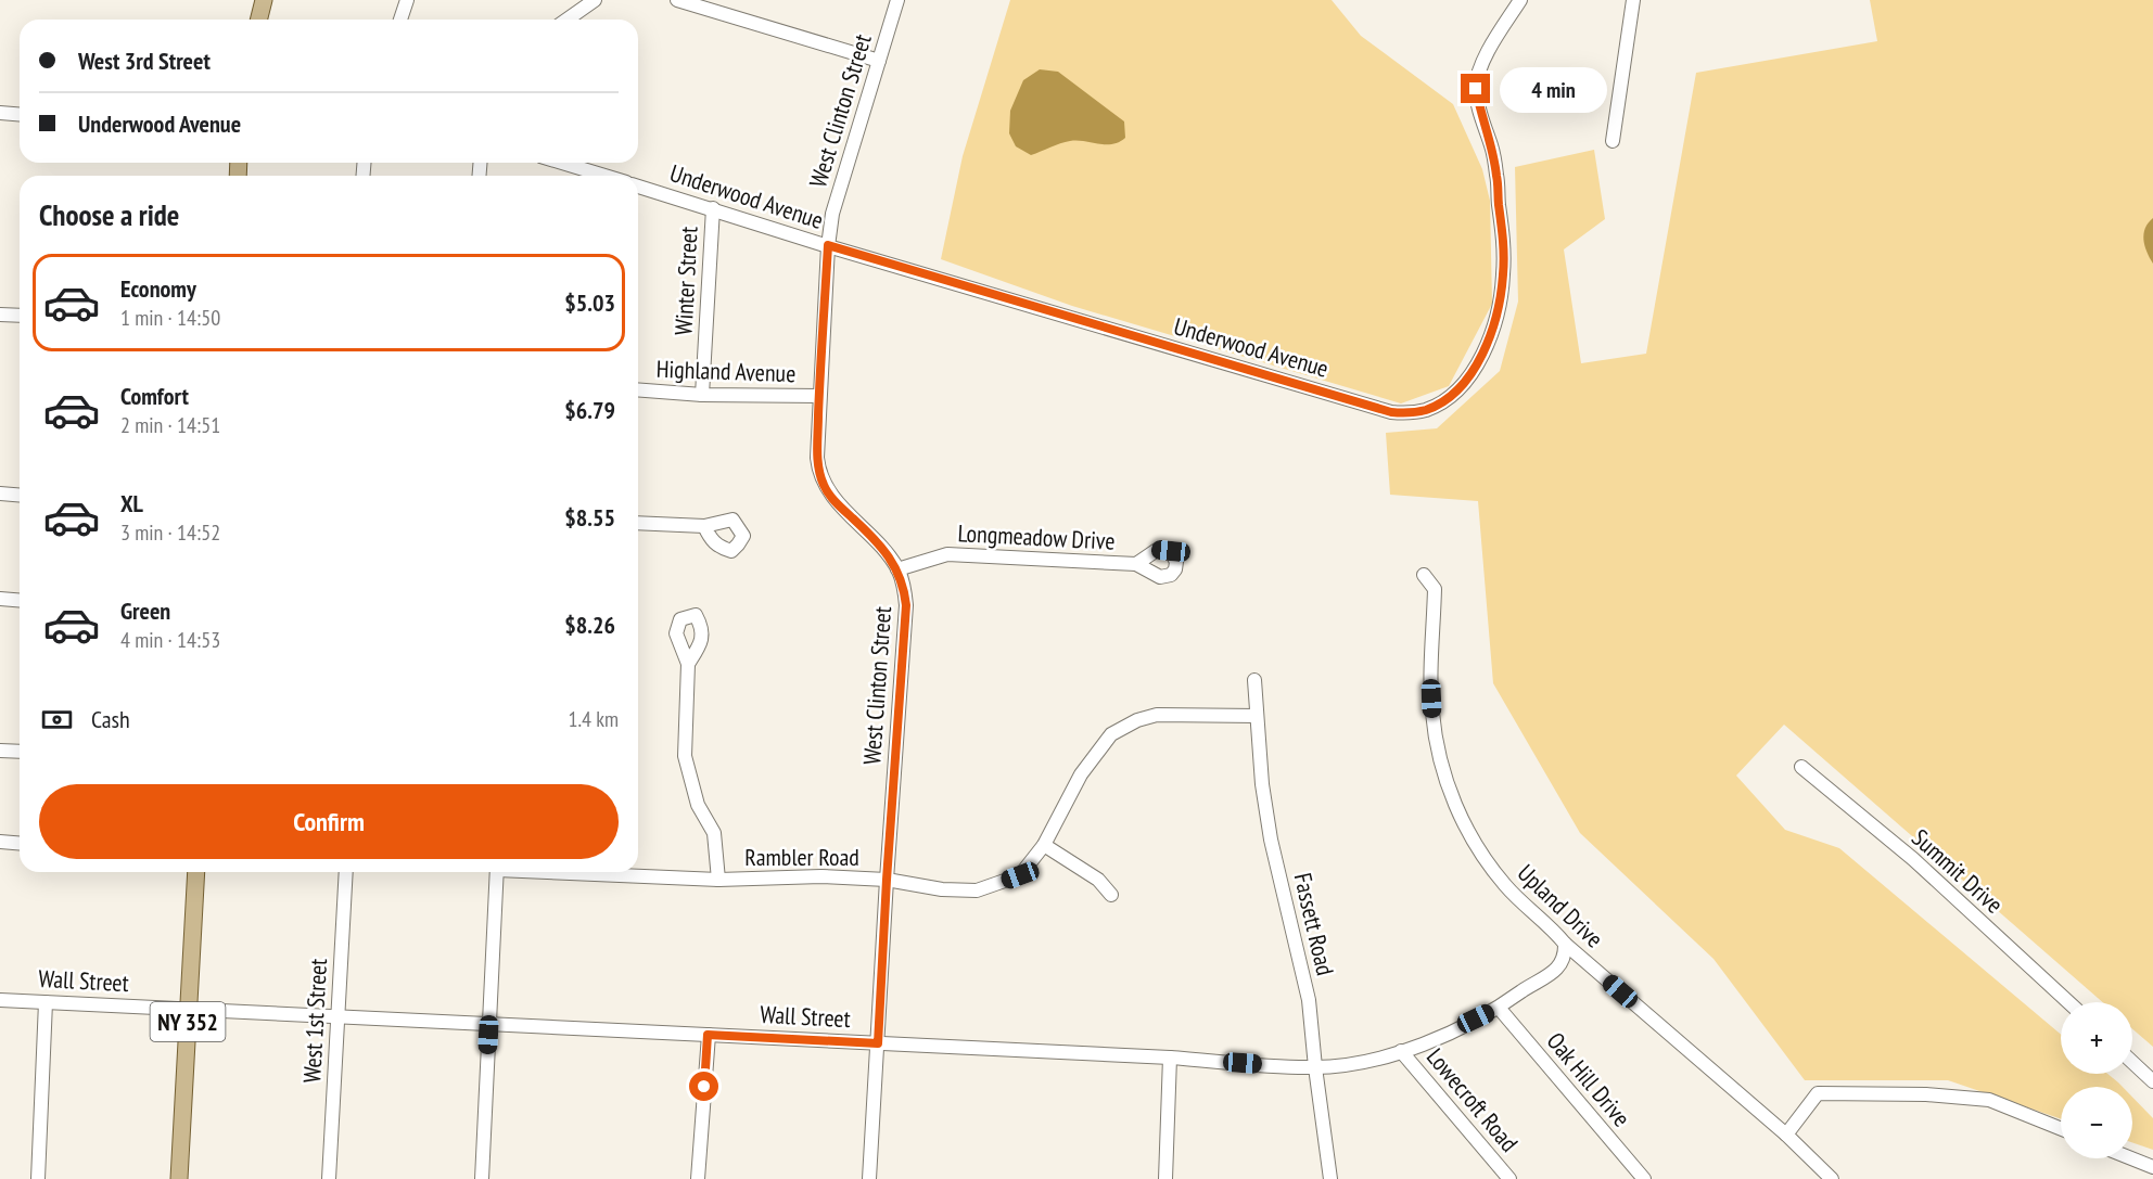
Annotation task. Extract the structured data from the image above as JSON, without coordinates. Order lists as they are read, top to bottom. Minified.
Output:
{"streets":{"main road":["NY 352"],"street":["West Clinton Street","Underwood Avenue","Winter Street","Highland Avenue","Longmeadow Drive","Rambler Road","Summit Drive","Upland Drive","Fassett Road","Wall Street","West 1st Street","Oak Hill Drive","Lowecroft Road"]},"crossings":[["West Clinton Street","Underwood Avenue"],["West Clinton Street","Highland Avenue"],["West Clinton Street","Longmeadow Drive"],["West Clinton Street","Rambler Road"],["West Clinton Street","Wall Street"],["Underwood Avenue","Winter Street"],["Winter Street","Highland Avenue"],["Rambler Road","Fassett Road"],["Upland Drive","Wall Street"],["Fassett Road","Wall Street"],["Wall Street","West 1st Street"],["Wall Street","NY 352"],["Wall Street","Oak Hill Drive"],["Wall Street","Lowecroft Road"]],"page":{"banner":["West 3rd Street","Underwood Avenue"],"bubble":"4 min","heading":"Choose a ride","list":[{"name":"Economy","note":"1 min · 14:50","value":"$5.03"},{"name":"Comfort","note":"2 min · 14:51","value":"$6.79"},{"name":"XL","note":"3 min · 14:52","value":"$8.55"},{"name":"Green","note":"4 min · 14:53","value":"$8.26"}],"pay":["Cash","1.4 km"],"buttons":"Confirm","map_buttons":["+","−"]}}
